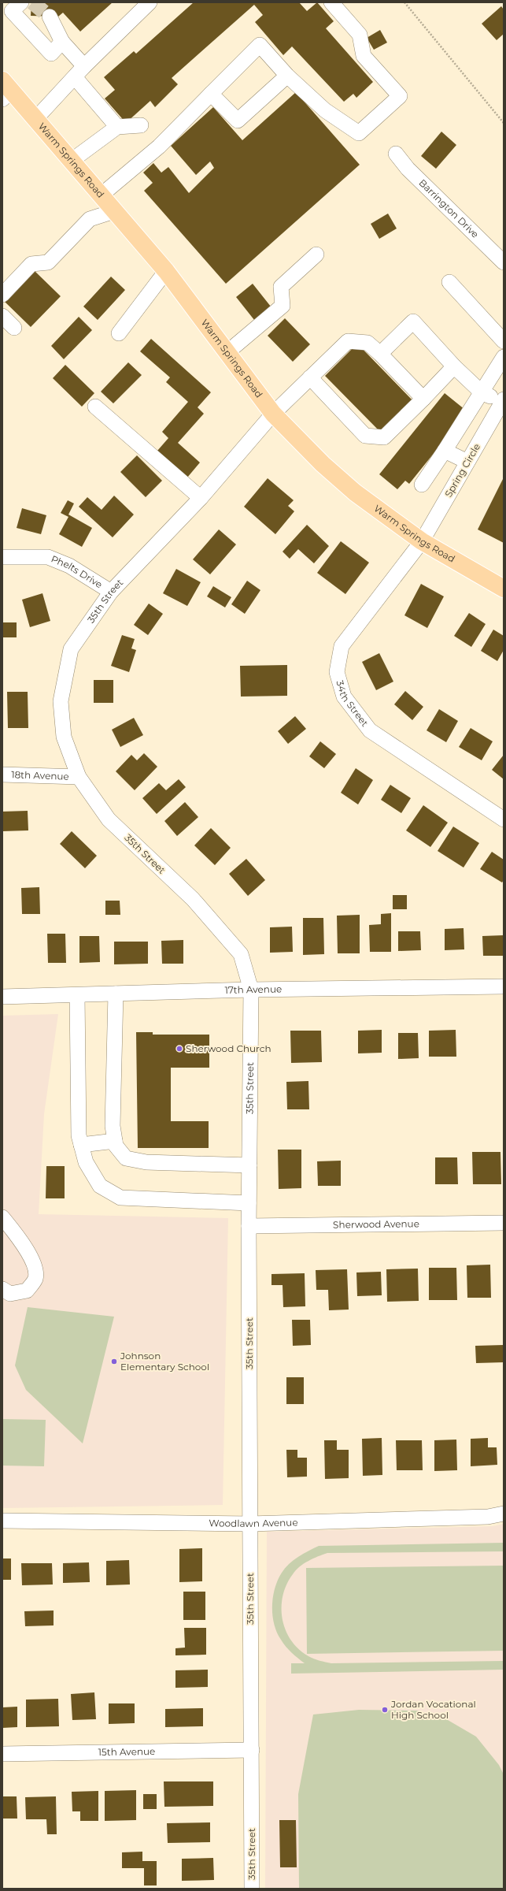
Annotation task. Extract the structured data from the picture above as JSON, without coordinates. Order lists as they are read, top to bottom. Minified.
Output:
{"streets":{"main road":["Warm Springs Road"],"street":["Barrington Drive","Spring Circle","Phelts Drive","35th Street","34th Street","18th Avenue","17th Avenue","Sherwood Avenue","Woodlawn Avenue","15th Avenue"]},"crossings":[["Warm Springs Road","Spring Circle"],["Warm Springs Road","35th Street"],["Warm Springs Road","34th Street"],["Spring Circle","34th Street"],["Phelts Drive","35th Street"],["35th Street","18th Avenue"],["35th Street","17th Avenue"],["35th Street","Sherwood Avenue"],["35th Street","Woodlawn Avenue"],["35th Street","15th Avenue"]],"places":["Sherwood Church","Johnson Elementary School","Jordan Vocational High School"]}
